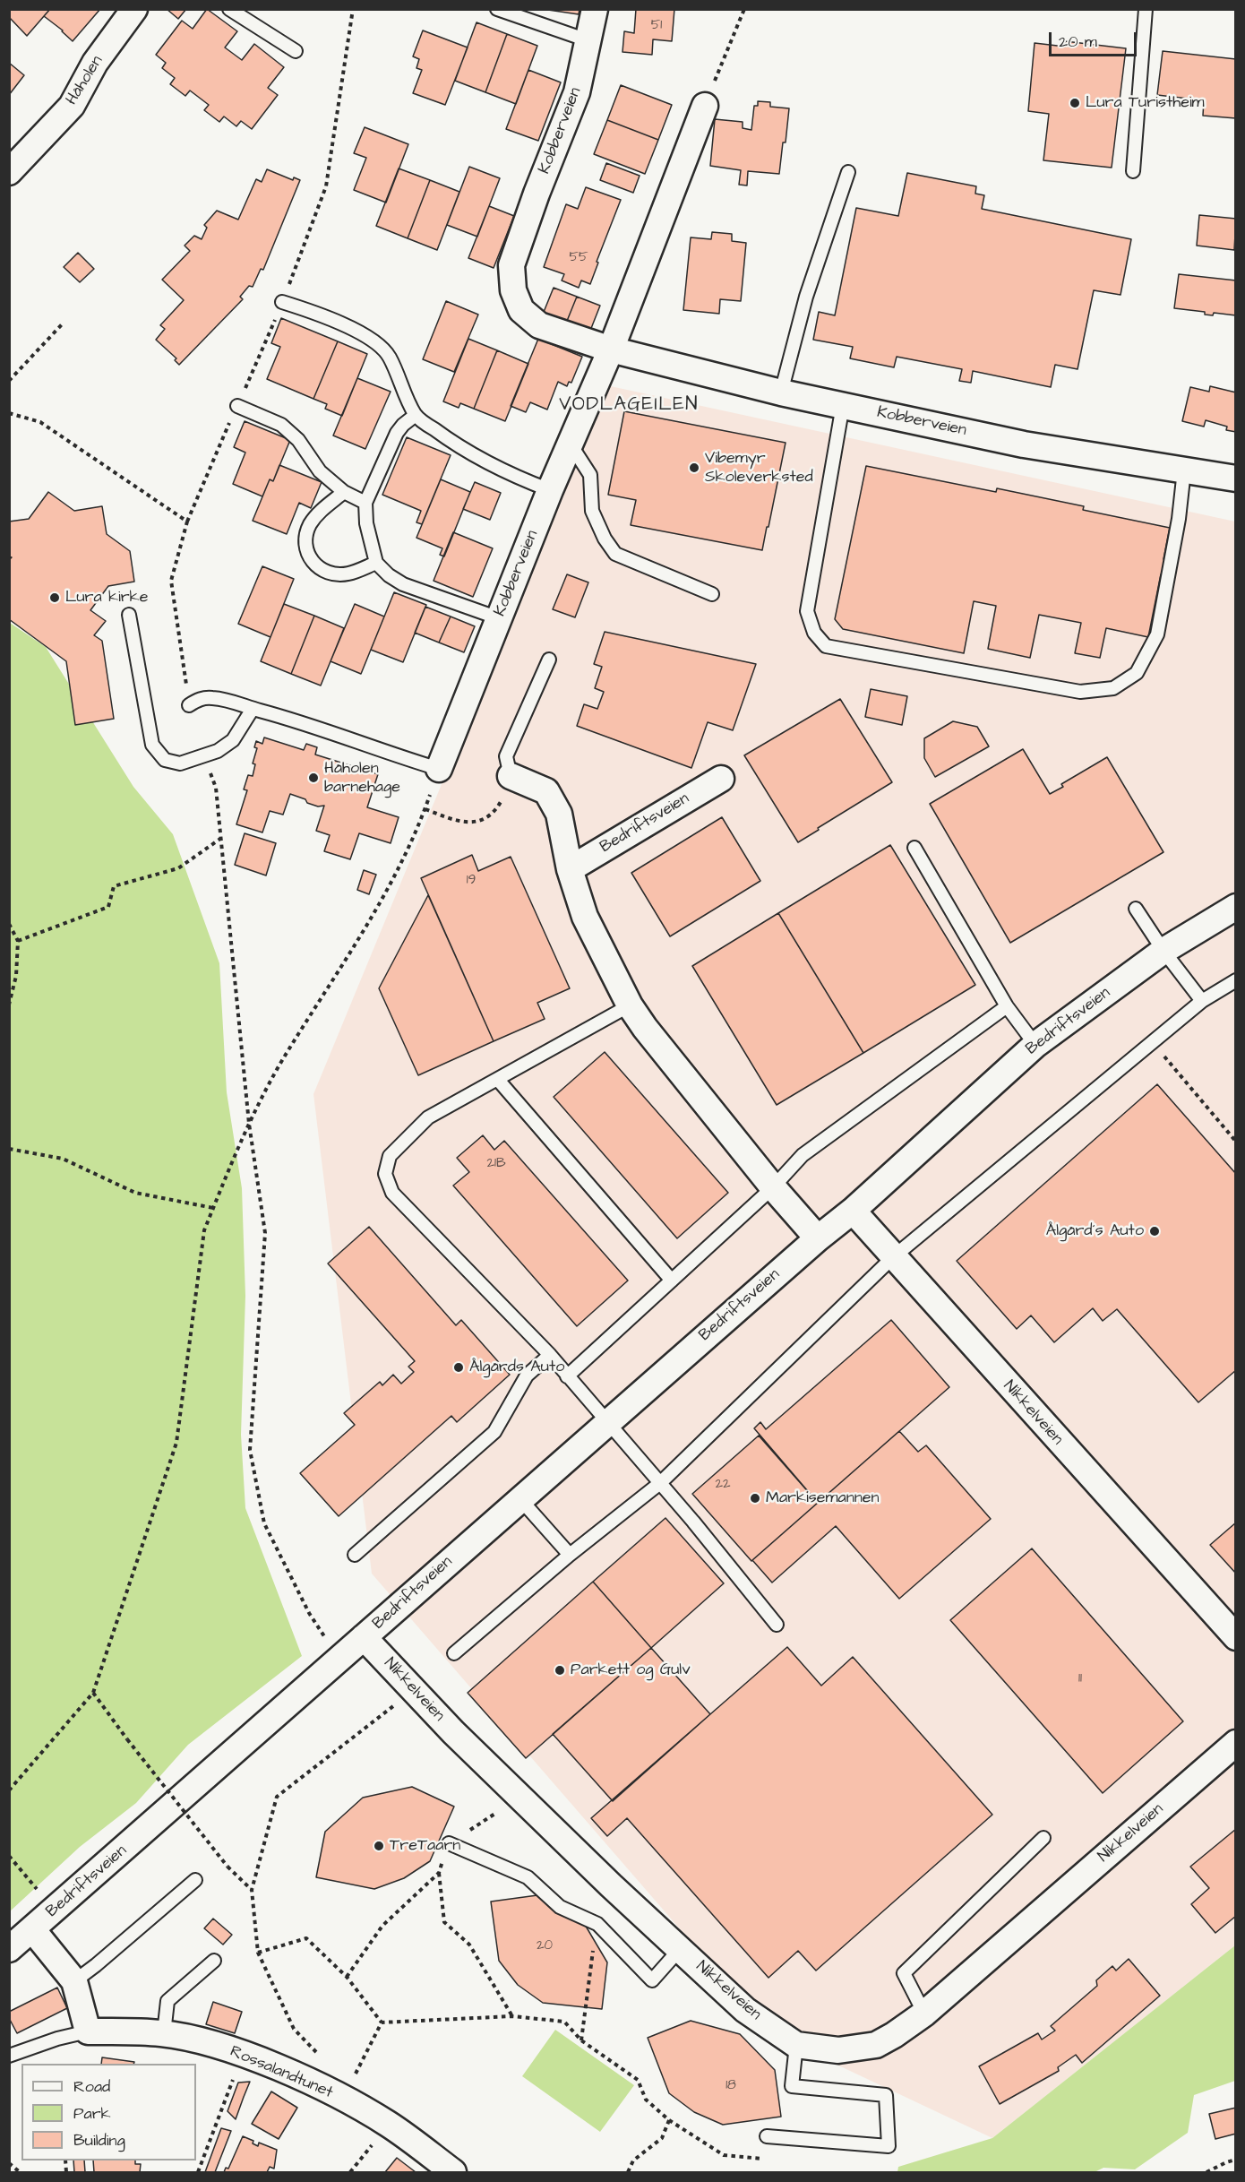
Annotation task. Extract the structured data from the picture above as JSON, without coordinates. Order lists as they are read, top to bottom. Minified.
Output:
{"streets":{"street":["Håholen","Kobberveien","Bedriftsveien","Nikkelveien","Rossalandtunet"]},"crossings":[["Bedriftsveien","Nikkelveien"]],"districts":["VODLAGEILEN"],"places":["Lura Turistheim","Vibemyr Skoleverksted","Lura kirke","Håholen barnehage","Ålgård´s Auto","Ålgårds Auto","Markisemannen","Parkett og Gulv","TreTaarn"],"house_numbers":["51","55","19","21B","22","11","20","18"],"legend":["Road","Park","Building"],"scale_bar":"20 m"}
